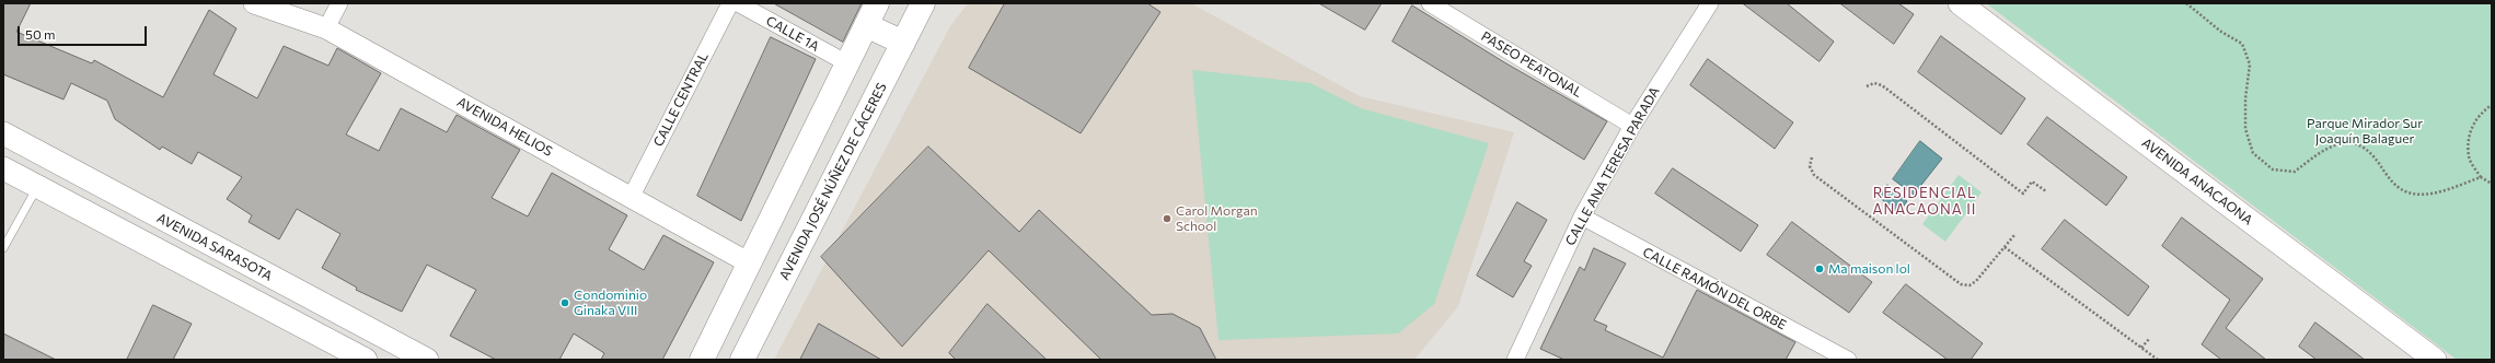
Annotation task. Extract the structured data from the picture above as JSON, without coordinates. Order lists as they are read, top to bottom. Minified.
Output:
{"streets":{"main road":["AVENIDA JOSÉ NÚÑEZ DE CÁCERES","AVENIDA ANACAONA","AVENIDA SARASOTA"],"street":["CALLE 1A","PASEO PEATONAL","CALLE CENTRAL","AVENIDA HELIOS","CALLE ANA TERESA PARADA","CALLE RAMÓN DEL ORBE"]},"crossings":[["PASEO PEATONAL","CALLE ANA TERESA PARADA"],["CALLE CENTRAL","AVENIDA HELIOS"],["CALLE ANA TERESA PARADA","CALLE RAMÓN DEL ORBE"]],"districts":["RESIDENCIAL ANACAONA II"],"parks":["Parque Mirador Sur Joaquín Balaguer"],"places":["Carol Morgan School","Ma maison lol","Condominio Ginaka VIII"],"scale_bar":"50 m"}
